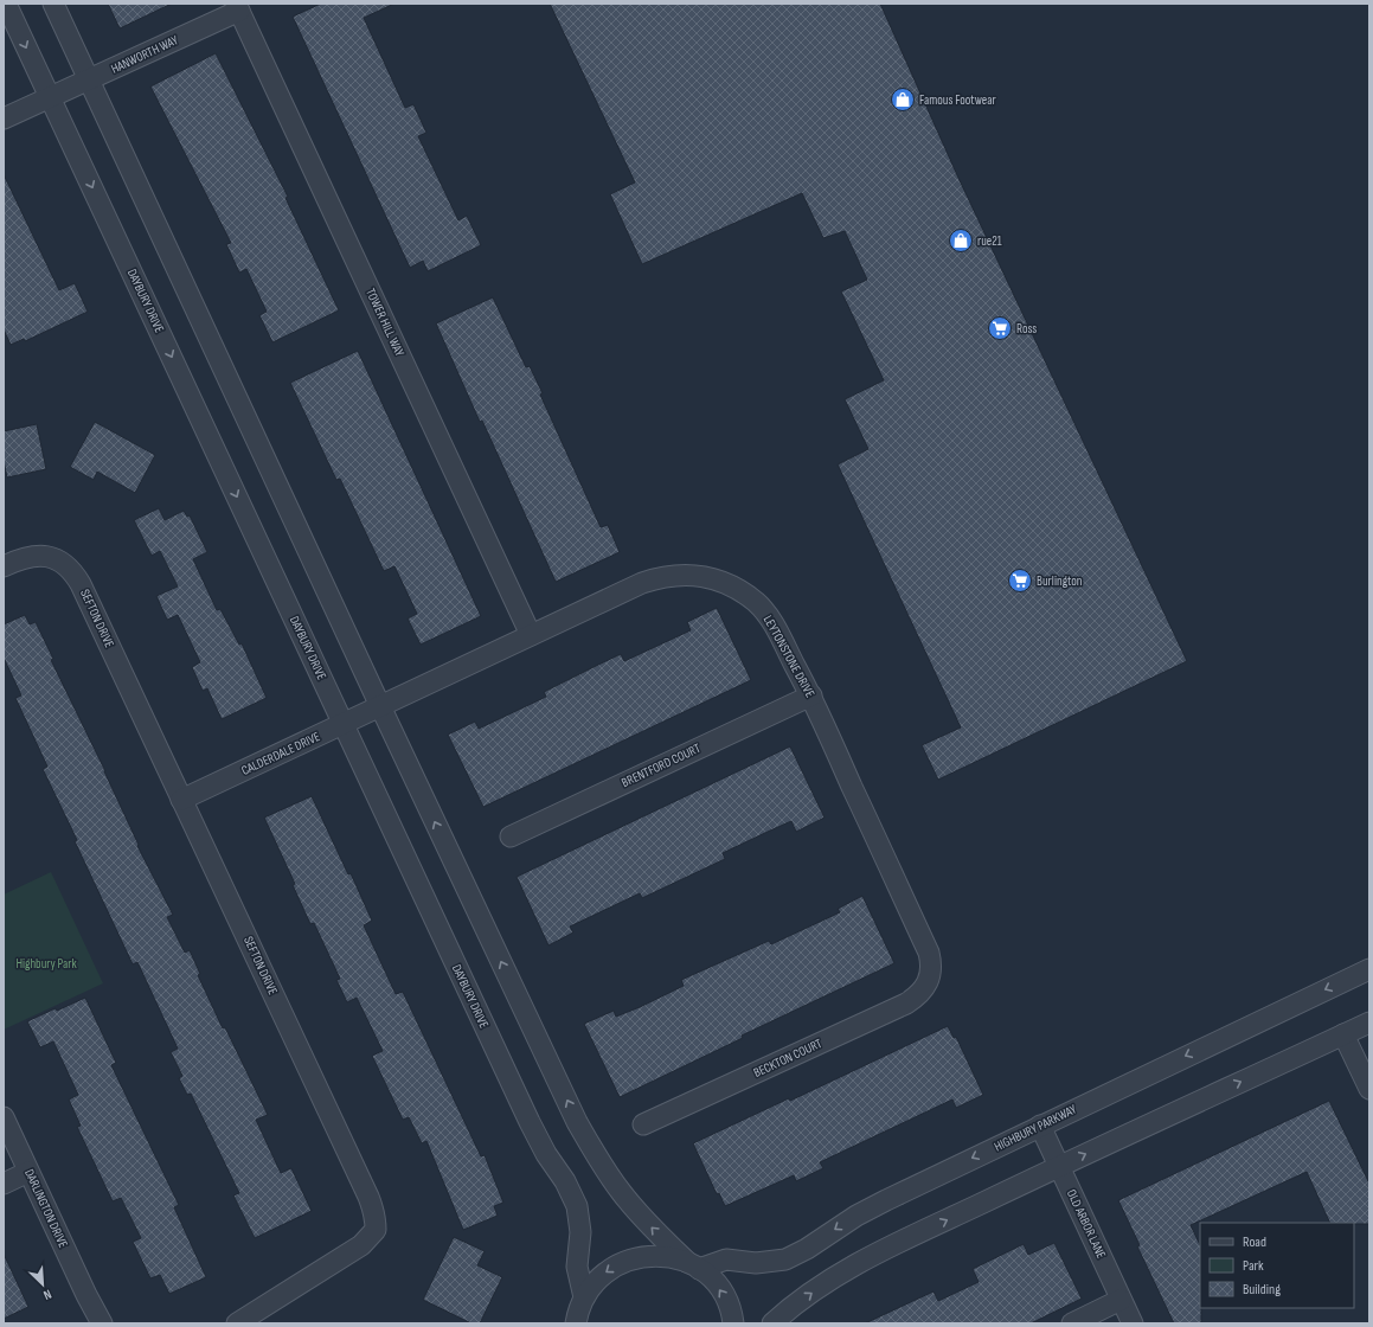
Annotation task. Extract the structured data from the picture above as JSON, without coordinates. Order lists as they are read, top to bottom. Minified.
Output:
{"streets":{"street":["HANWORTH WAY","DAYBURY DRIVE","TOWER HILL WAY","SEFTON DRIVE","LEYTONSTONE DRIVE","CALDERDALE DRIVE","BRENTFORD COURT","BECKTON COURT","HIGHBURY PARKWAY","DARLINGTON DRIVE","OLD ARBOR LANE"]},"crossings":[["HANWORTH WAY","DAYBURY DRIVE"],["HANWORTH WAY","TOWER HILL WAY"],["DAYBURY DRIVE","CALDERDALE DRIVE"],["TOWER HILL WAY","LEYTONSTONE DRIVE"],["SEFTON DRIVE","CALDERDALE DRIVE"],["LEYTONSTONE DRIVE","CALDERDALE DRIVE"],["LEYTONSTONE DRIVE","BRENTFORD COURT"],["LEYTONSTONE DRIVE","BECKTON COURT"],["HIGHBURY PARKWAY","OLD ARBOR LANE"]],"parks":["Highbury Park"],"places":{"shop":["Famous Footwear","rue21"],"supermarket":["Ross","Burlington"]},"legend":["Road","Park","Building"],"north":"bottom right"}
